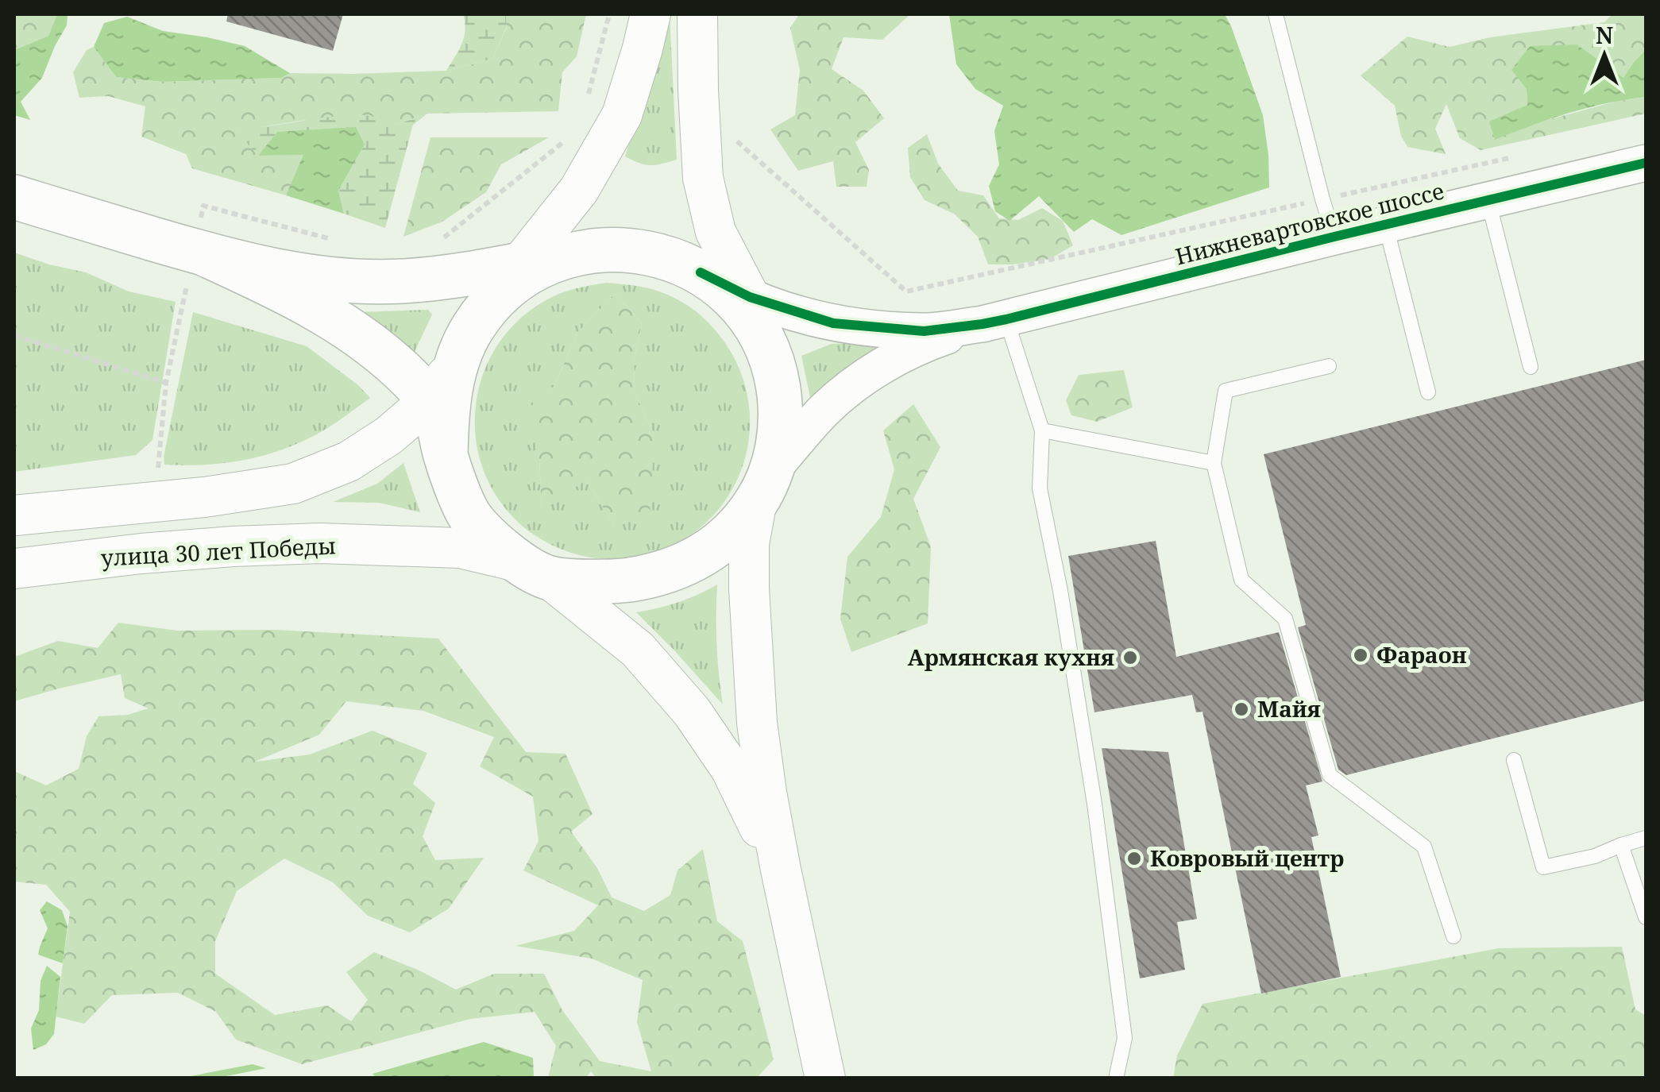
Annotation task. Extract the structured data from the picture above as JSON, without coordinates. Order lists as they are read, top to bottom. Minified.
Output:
{"streets":{"main road":["улица 30 лет Победы"],"street":["Нижневартовское шоссе"]},"places":["Фараон","Армянская кухня","Майя","Ковровый центр"],"north":"top"}
